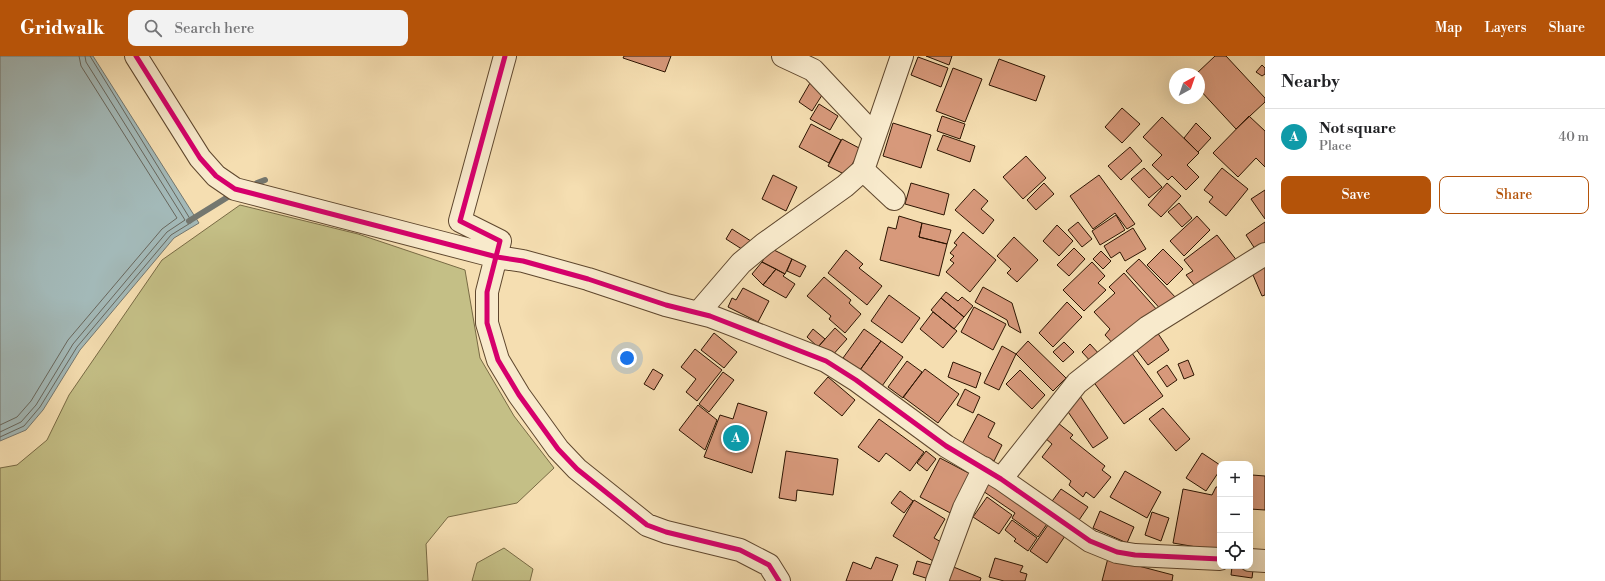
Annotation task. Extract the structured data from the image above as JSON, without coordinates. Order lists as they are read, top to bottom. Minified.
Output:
{"north":"top right","page":{"header":"Gridwalk","search":"Search here","nav":["Map","Layers","Share"],"heading":"Nearby","list":[{"mark":"A","name":"Not square","note":"Place","value":"40 m"}],"buttons":["Save","Share"],"pins":"A","map_buttons":["+","−"]}}
